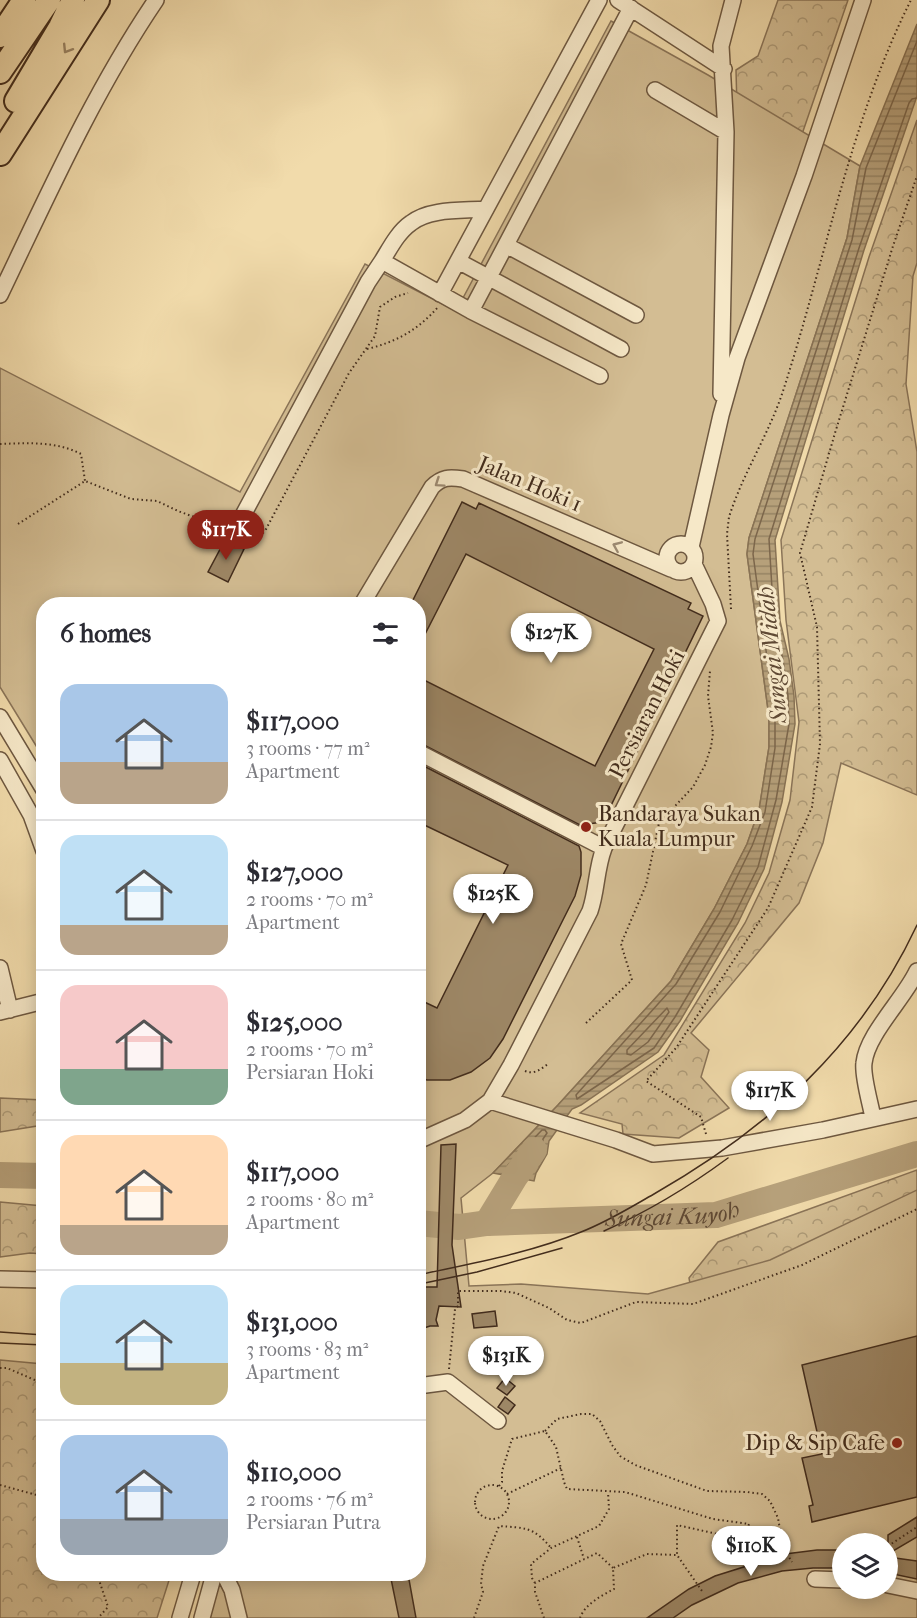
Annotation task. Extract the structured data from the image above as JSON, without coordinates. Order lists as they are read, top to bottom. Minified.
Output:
{"streets":{"street":["Jalan Hoki 1","Persiaran Hoki"]},"crossings":[["Jalan Hoki 1","Persiaran Hoki"]],"water":["Sungai Midah","Sungai Kuyoh"],"places":["Bandaraya Sukan Kuala Lumpur","Dip & Sip Cafe"],"page":{"price":["$117K","$127K","$125K","$117K","$131K","$110K"],"heading":"6 homes","list":[{"name":"$117,000","note":"3 rooms · 77 m² · Apartment"},{"name":"$127,000","note":"2 rooms · 70 m² · Apartment"},{"name":"$125,000","note":"2 rooms · 70 m² · Persiaran Hoki"},{"name":"$117,000","note":"2 rooms · 80 m² · Apartment"},{"name":"$131,000","note":"3 rooms · 83 m² · Apartment"},{"name":"$110,000","note":"2 rooms · 76 m² · Persiaran Putra"}]}}
